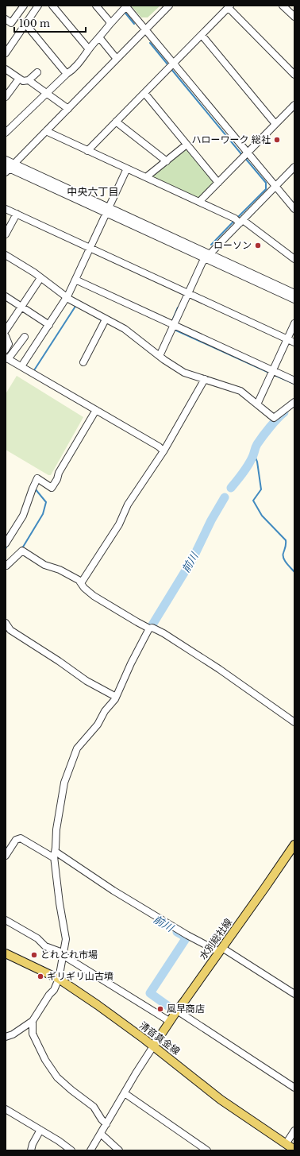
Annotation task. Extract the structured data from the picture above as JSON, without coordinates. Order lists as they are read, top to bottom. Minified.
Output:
{"streets":{"main road":["水別総社線","清音真金線"]},"crossings":[["水別総社線","清音真金線"]],"districts":["中央六丁目"],"water":["前川"],"places":["ハローワーク 総社","ローソン","とれとれ市場","ギリギリ山古墳","風早商店"],"scale_bar":"100 m"}
